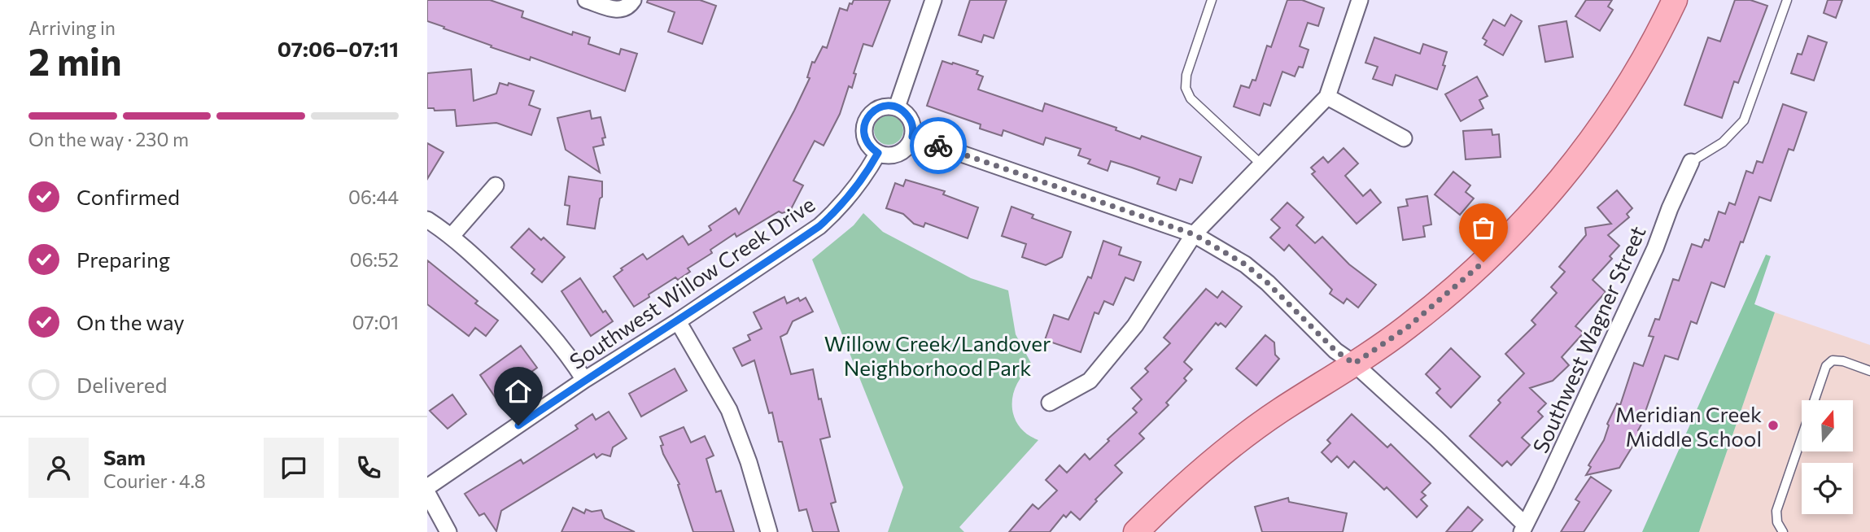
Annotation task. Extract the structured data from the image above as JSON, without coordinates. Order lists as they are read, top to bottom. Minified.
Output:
{"streets":{"street":["Southwest Willow Creek Drive","Southwest Wagner Street"]},"parks":["Willow Creek/Landover Neighborhood Park"],"places":["Meridian Creek Middle School"],"north":"top","page":{"heading":["2 min","Arriving in","07:06–07:11"],"panel":["Sam","Courier · 4.8"],"bar":"On the way · 230 m","list":[["Confirmed","06:44"],["Preparing","06:52"],["On the way","07:01"],"Delivered"]}}
